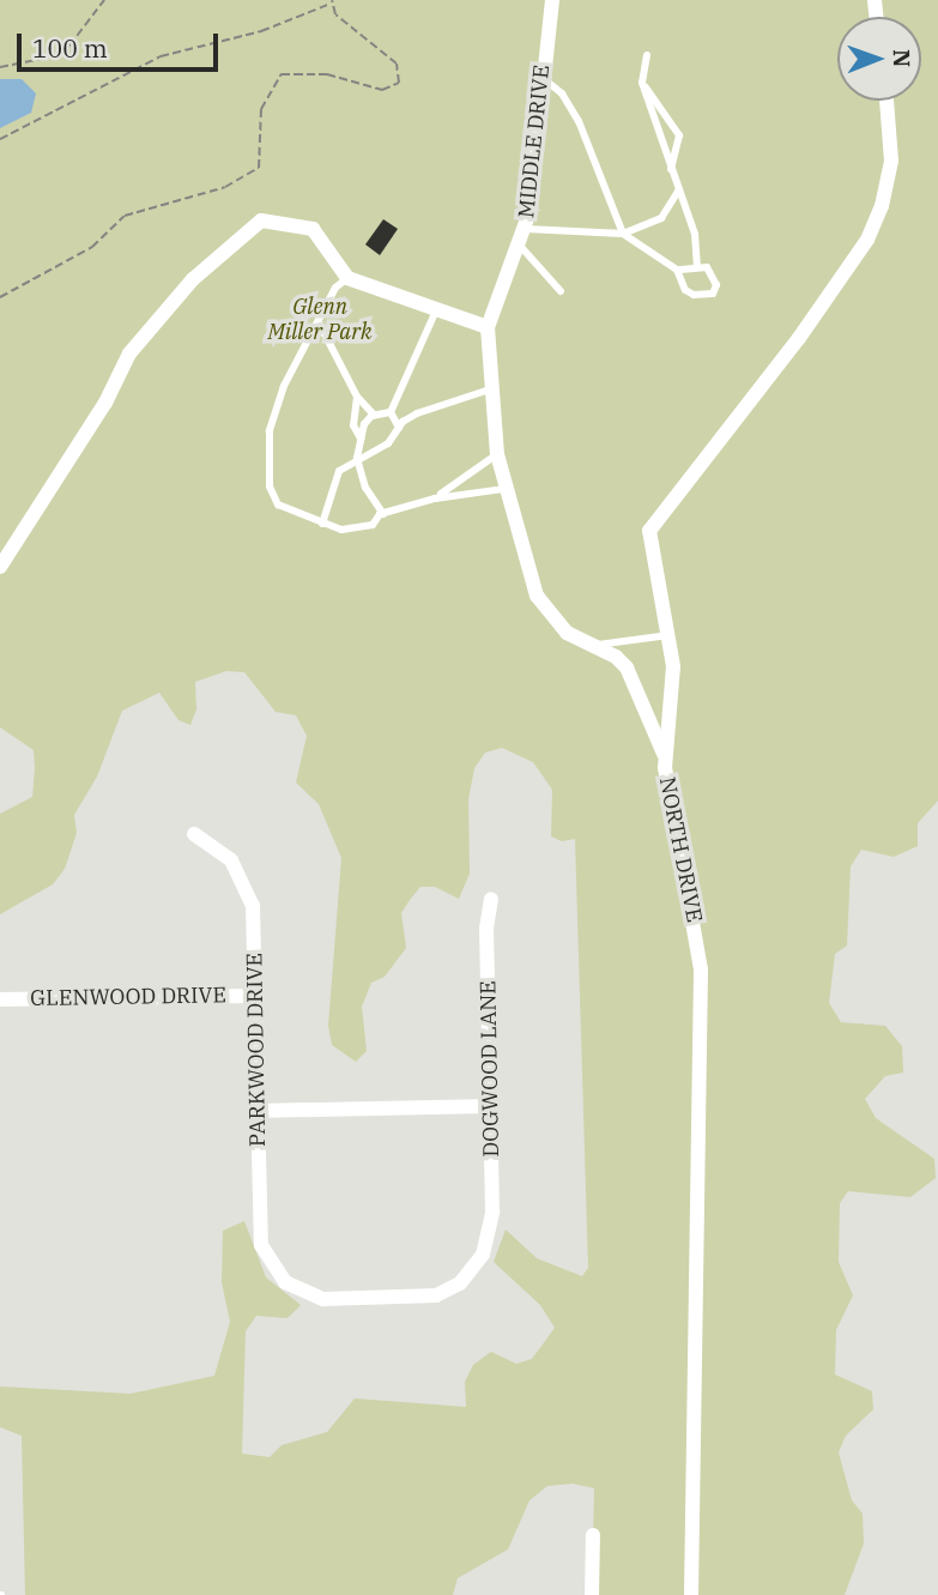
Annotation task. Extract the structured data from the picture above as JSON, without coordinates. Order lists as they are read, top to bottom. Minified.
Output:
{"streets":{"street":["MIDDLE DRIVE","NORTH DRIVE","GLENWOOD DRIVE","PARKWOOD DRIVE","DOGWOOD LANE"]},"crossings":[["MIDDLE DRIVE","NORTH DRIVE"],["GLENWOOD DRIVE","PARKWOOD DRIVE"],["PARKWOOD DRIVE","DOGWOOD LANE"]],"parks":["Glenn Miller Park"],"scale_bar":"100 m","north":"right"}
